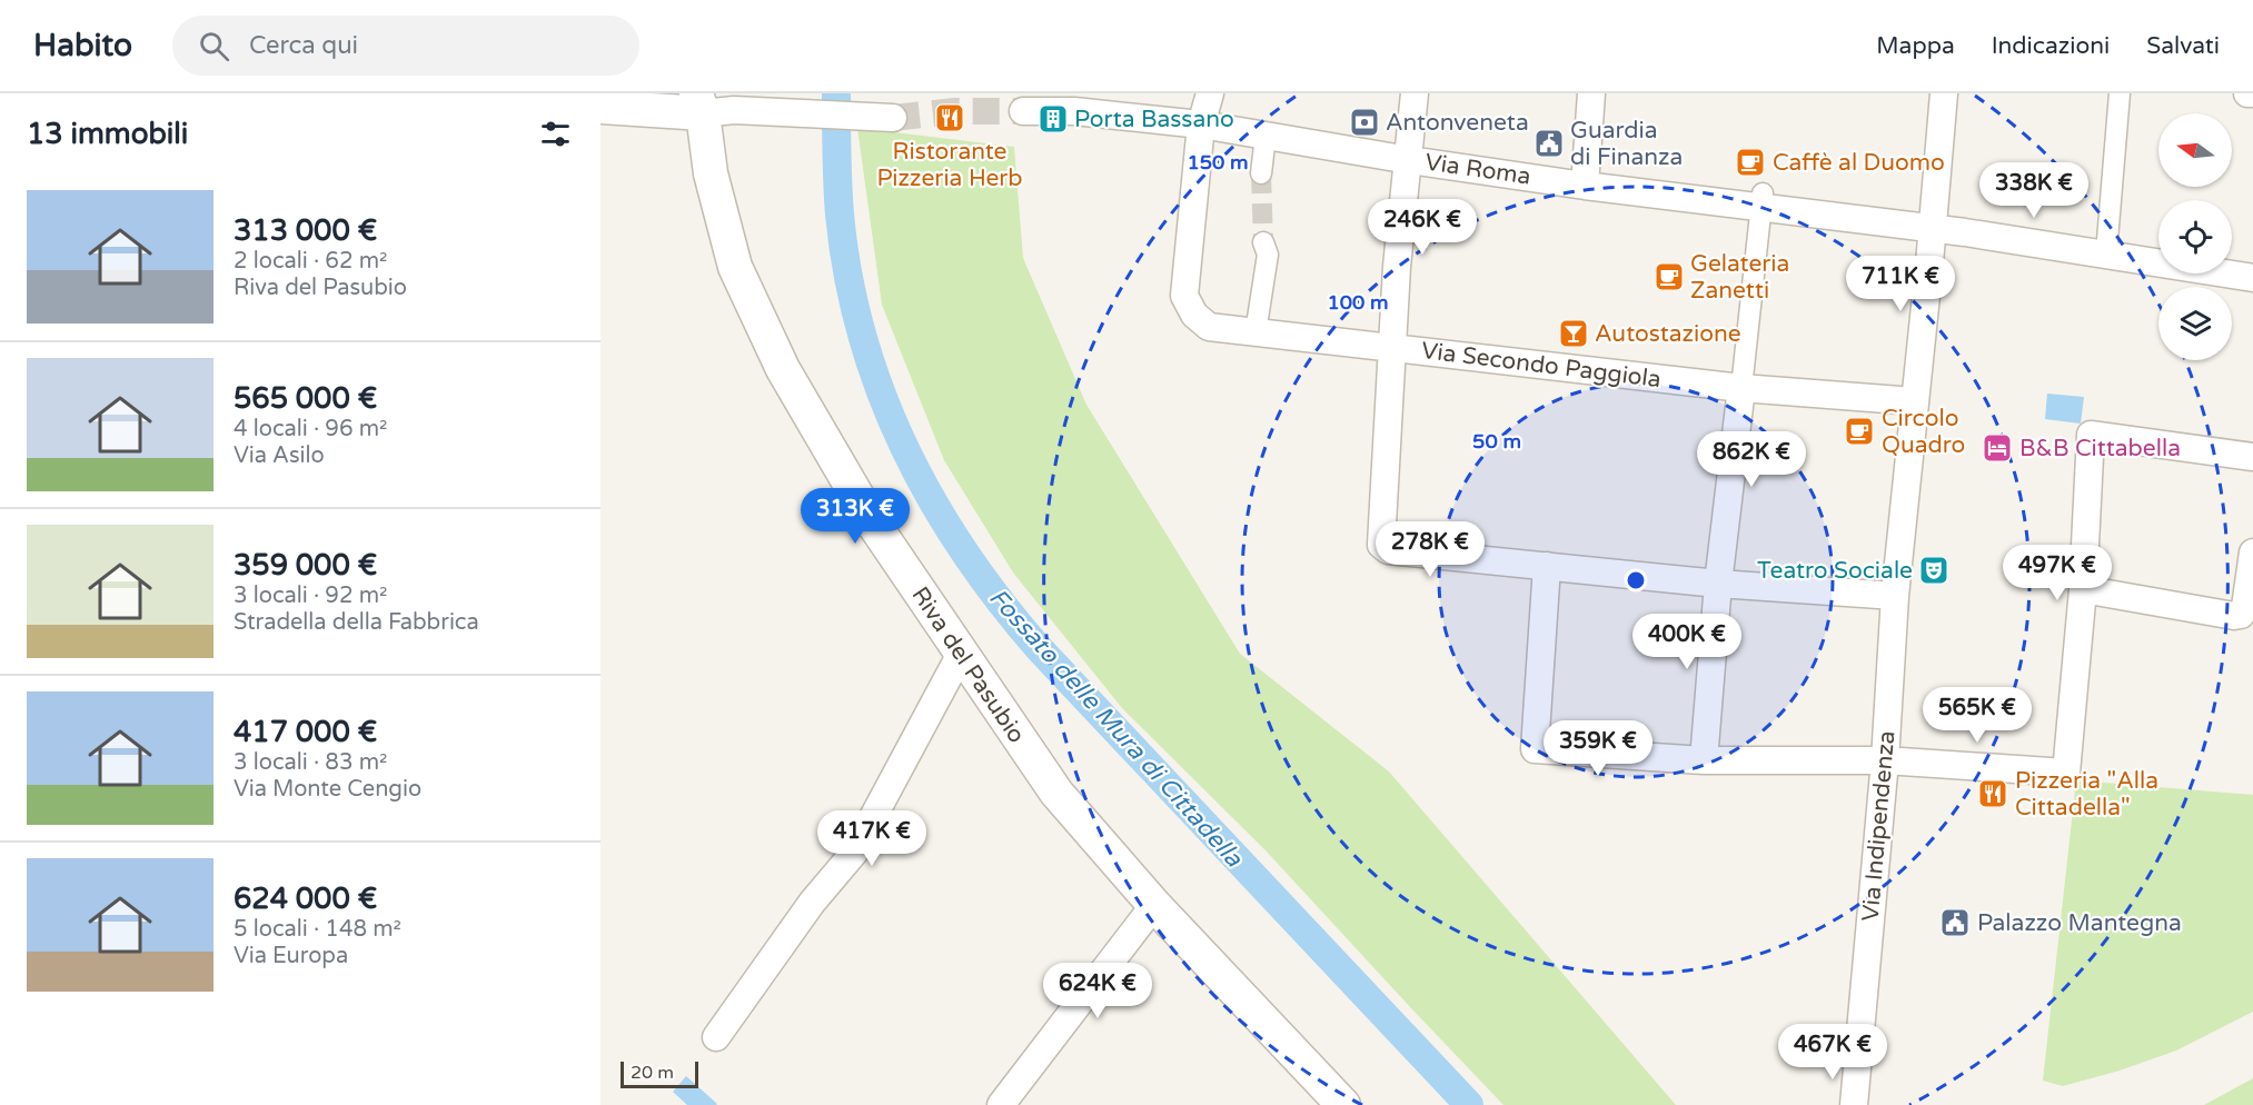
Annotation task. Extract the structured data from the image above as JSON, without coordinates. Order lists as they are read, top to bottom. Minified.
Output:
{"streets":{"street":["Via Roma","Via Secondo Paggiola","Riva del Pasubio","Via Indipendenza"]},"crossings":[["Via Roma","Via Secondo Paggiola"],["Via Roma","Via Indipendenza"],["Via Secondo Paggiola","Via Indipendenza"]],"water":["Fossato delle Mura di Cittadella"],"places":{"restaurant":["Ristorante Pizzeria Herb","Pizzeria \"Alla Cittadella\""],"building":["Porta Bassano"],"bank":["Antonveneta"],"public building":["Guardia di Finanza","Palazzo Mantegna"],"cafe":["Caffè al Duomo","Gelateria Zanetti","Circolo Quadro"],"bar":["Autostazione"],"hotel":["B&B Cittabella"],"theatre":["Teatro Sociale"]},"scale_bar":"20 m","north":"left","page":{"header":"Habito","search":"Cerca qui","nav":["Mappa","Indicazioni","Salvati"],"heading":"13 immobili","price":["338K €","246K €","711K €","862K €","313K €","278K €","497K €","400K €","565K €","359K €","417K €","624K €","467K €"],"list":[{"name":"313 000 €","note":"2 locali · 62 m² · Riva del Pasubio"},{"name":"565 000 €","note":"4 locali · 96 m² · Via Asilo"},{"name":"359 000 €","note":"3 locali · 92 m² · Stradella della Fabbrica"},{"name":"417 000 €","note":"3 locali · 83 m² · Via Monte Cengio"},{"name":"624 000 €","note":"5 locali · 148 m² · Via Europa"}],"scale":"20 m"},"rings":["150 m","100 m","50 m"]}
